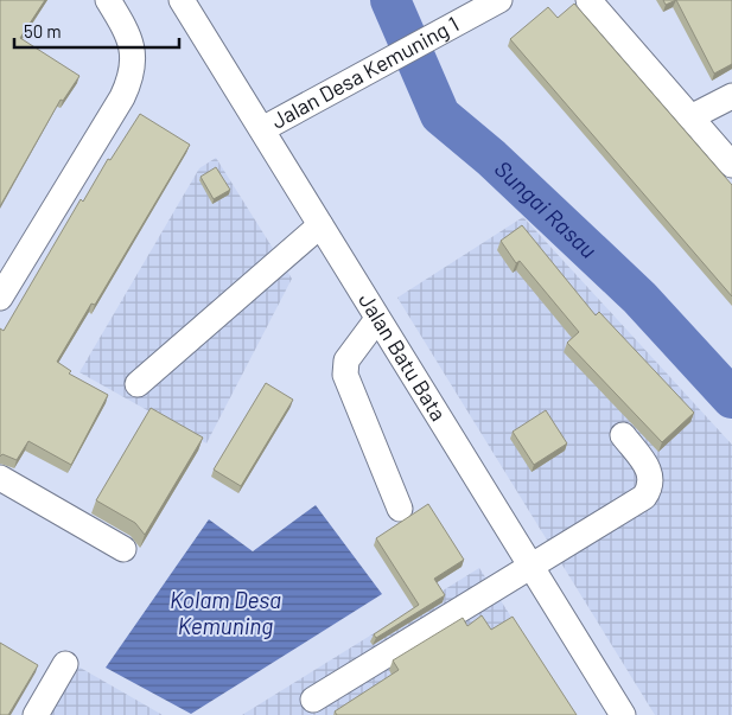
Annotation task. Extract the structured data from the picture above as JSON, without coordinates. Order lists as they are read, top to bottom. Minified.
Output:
{"streets":{"street":["Jalan Desa Kemuning 1","Jalan Batu Bata"]},"crossings":[["Jalan Desa Kemuning 1","Jalan Batu Bata"]],"water":["Sungai Rasau","Kolam Desa Kemuning"],"scale_bar":"50 m"}
